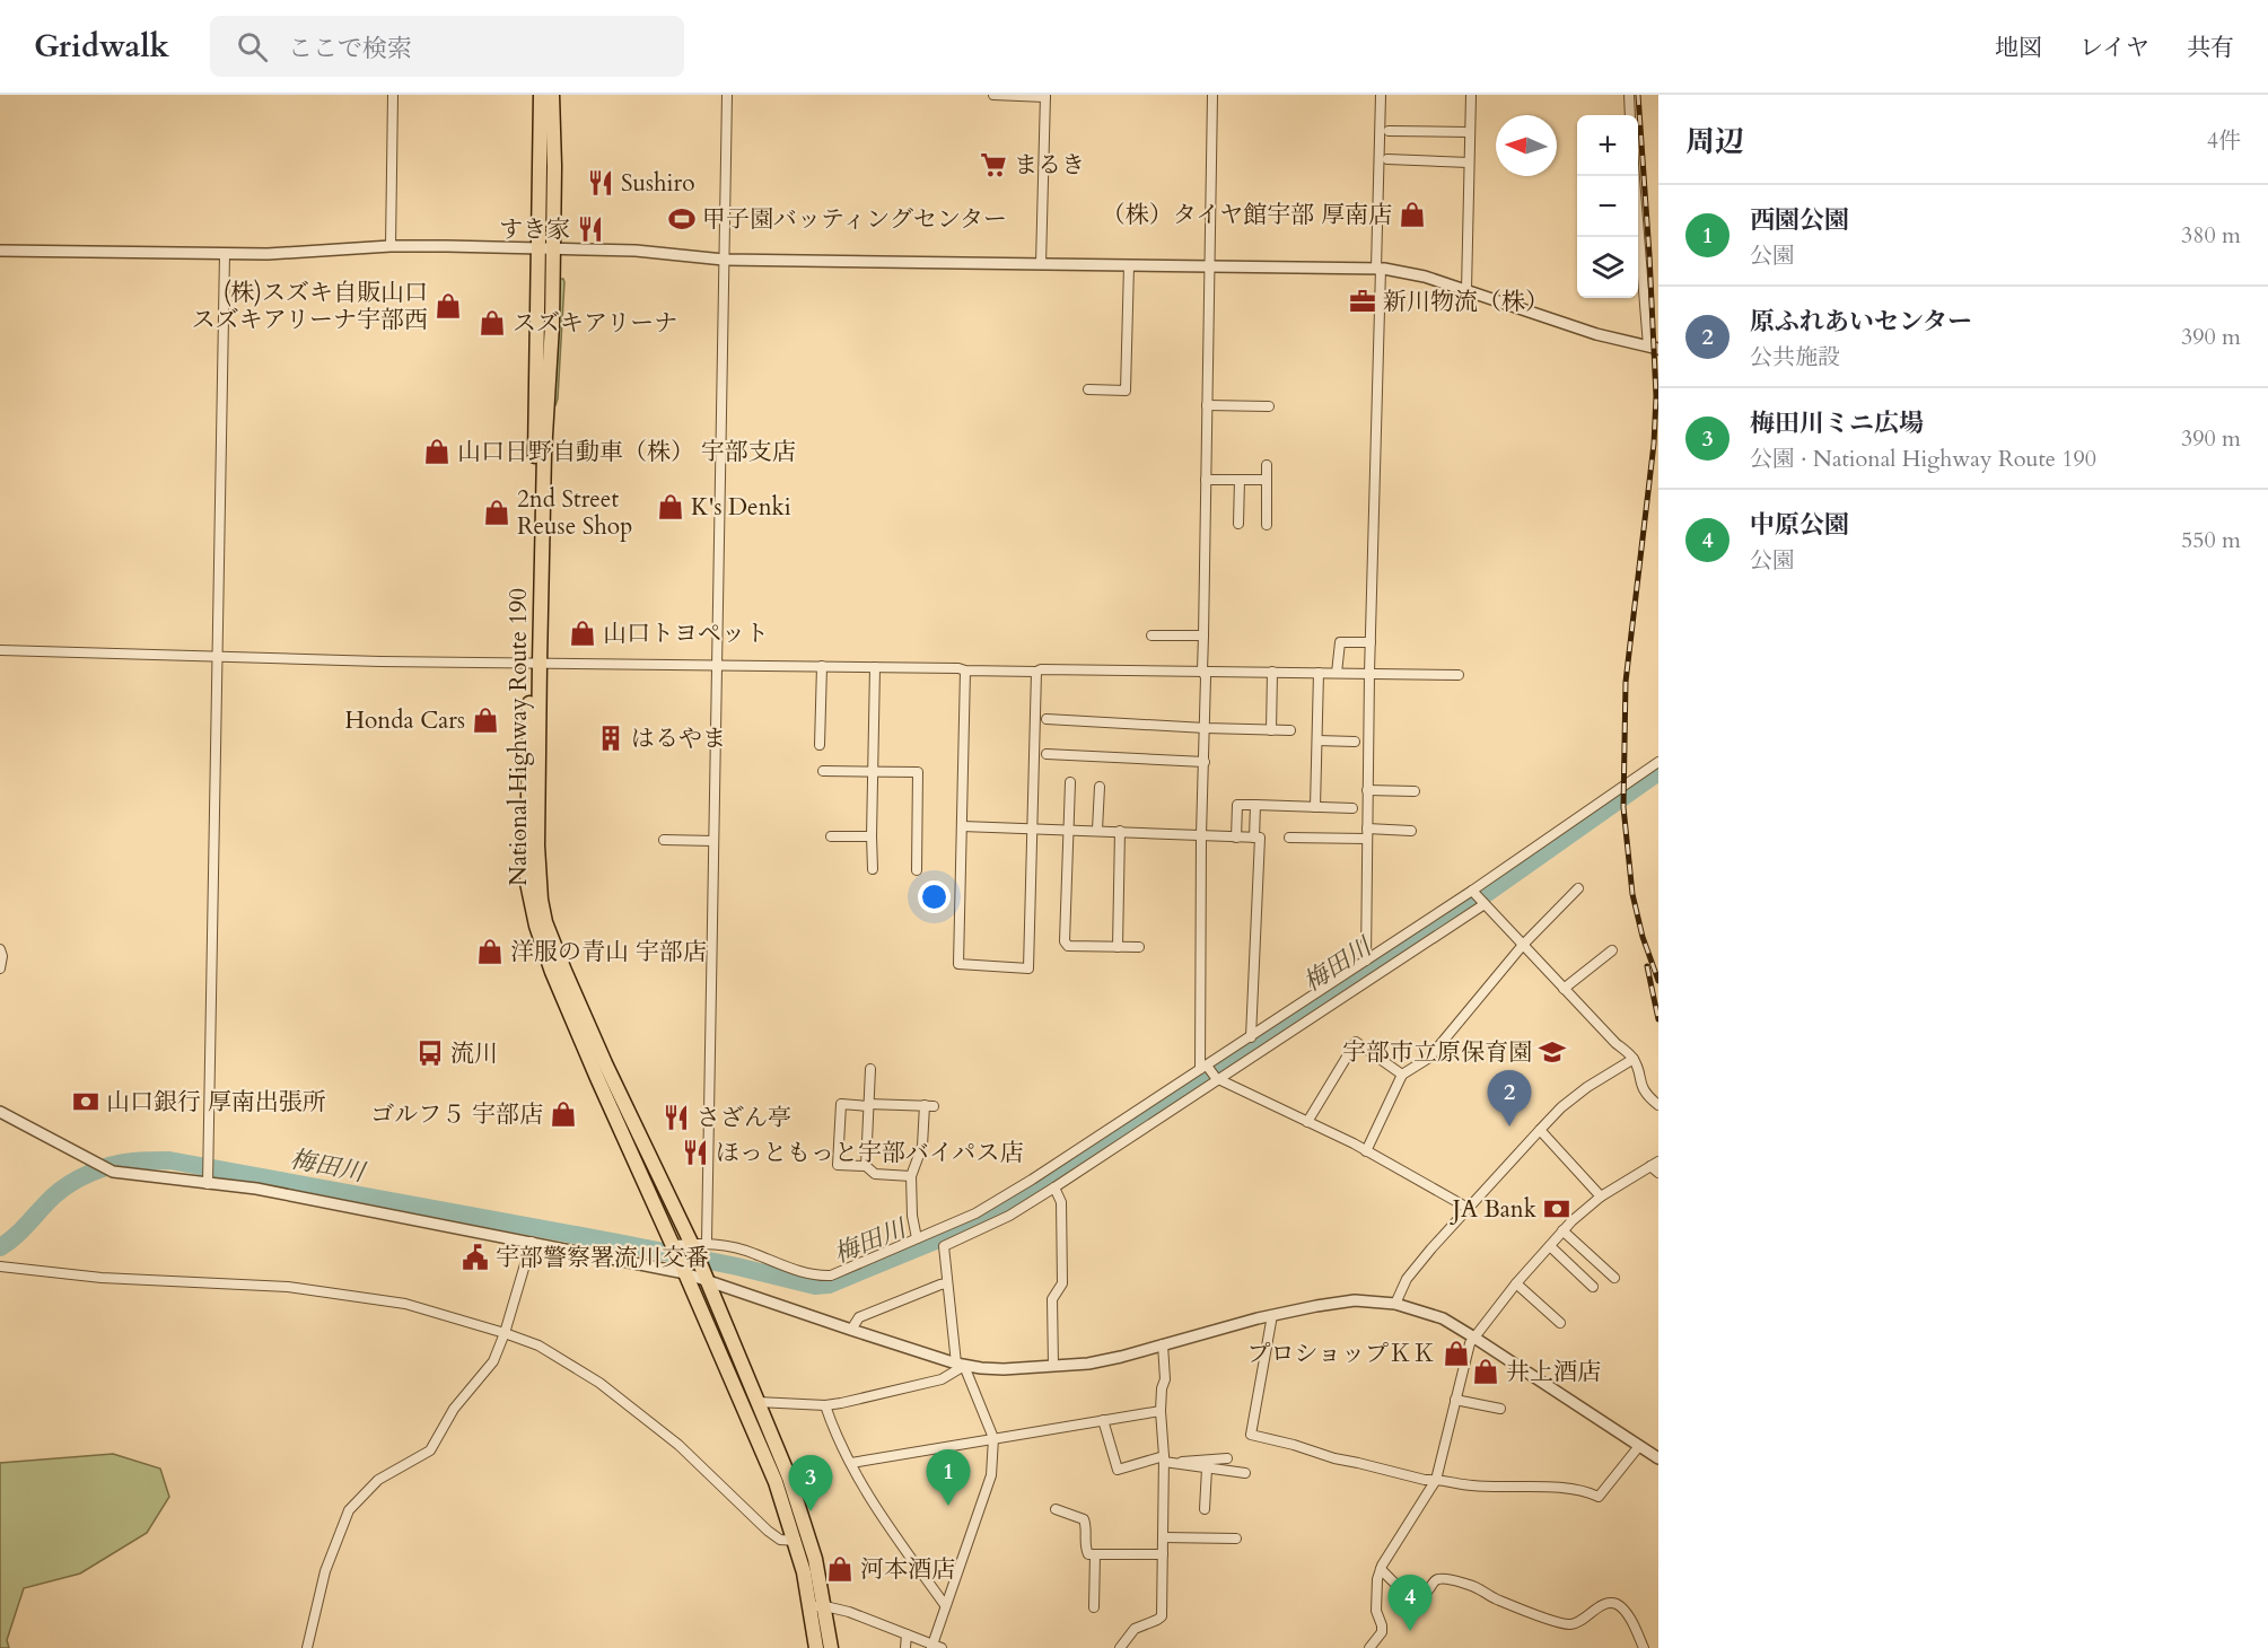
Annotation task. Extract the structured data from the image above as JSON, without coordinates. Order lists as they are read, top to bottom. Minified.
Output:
{"streets":{"highway":["National Highway Route 190"]},"water":["梅田川"],"places":{"supermarket":["まるき"],"restaurant":["Sushiro","すき家","さざん亭","ほっともっと宇部バイパス店"],"shop":["（株）タイヤ館宇部 厚南店","(株)スズキ自販山口 スズキアリーナ宇部西","スズキアリーナ","山口日野自動車（株） 宇部支店","K's Denki","2nd Street Reuse Shop","山口トヨペット","Honda Cars","洋服の青山 宇部店","ゴルフ５ 宇部店","プロショップＫＫ","井上酒店","河本酒店"],"sports":["甲子園バッティングセンター"],"office":["新川物流（株）"],"building":["はるやま"],"school or university":["宇部市立原保育園"],"bus stop":["流川"],"bank":["山口銀行 厚南出張所","JA Bank"],"public building":["宇部警察署流川交番"]},"north":"left","page":{"header":"Gridwalk","search":"ここで検索","nav":["地図","レイヤ","共有"],"heading":["周辺","4件"],"map_buttons":["+","−"],"list":[{"mark":"1","name":"西園公園","note":"公園","value":"380 m"},{"mark":"2","name":"原ふれあいセンター","note":"公共施設","value":"390 m"},{"mark":"3","name":"梅田川ミニ広場","note":"公園 · National Highway Route 190","value":"390 m"},{"mark":"4","name":"中原公園","note":"公園","value":"550 m"}],"pins":["2","1","3","4"]}}
